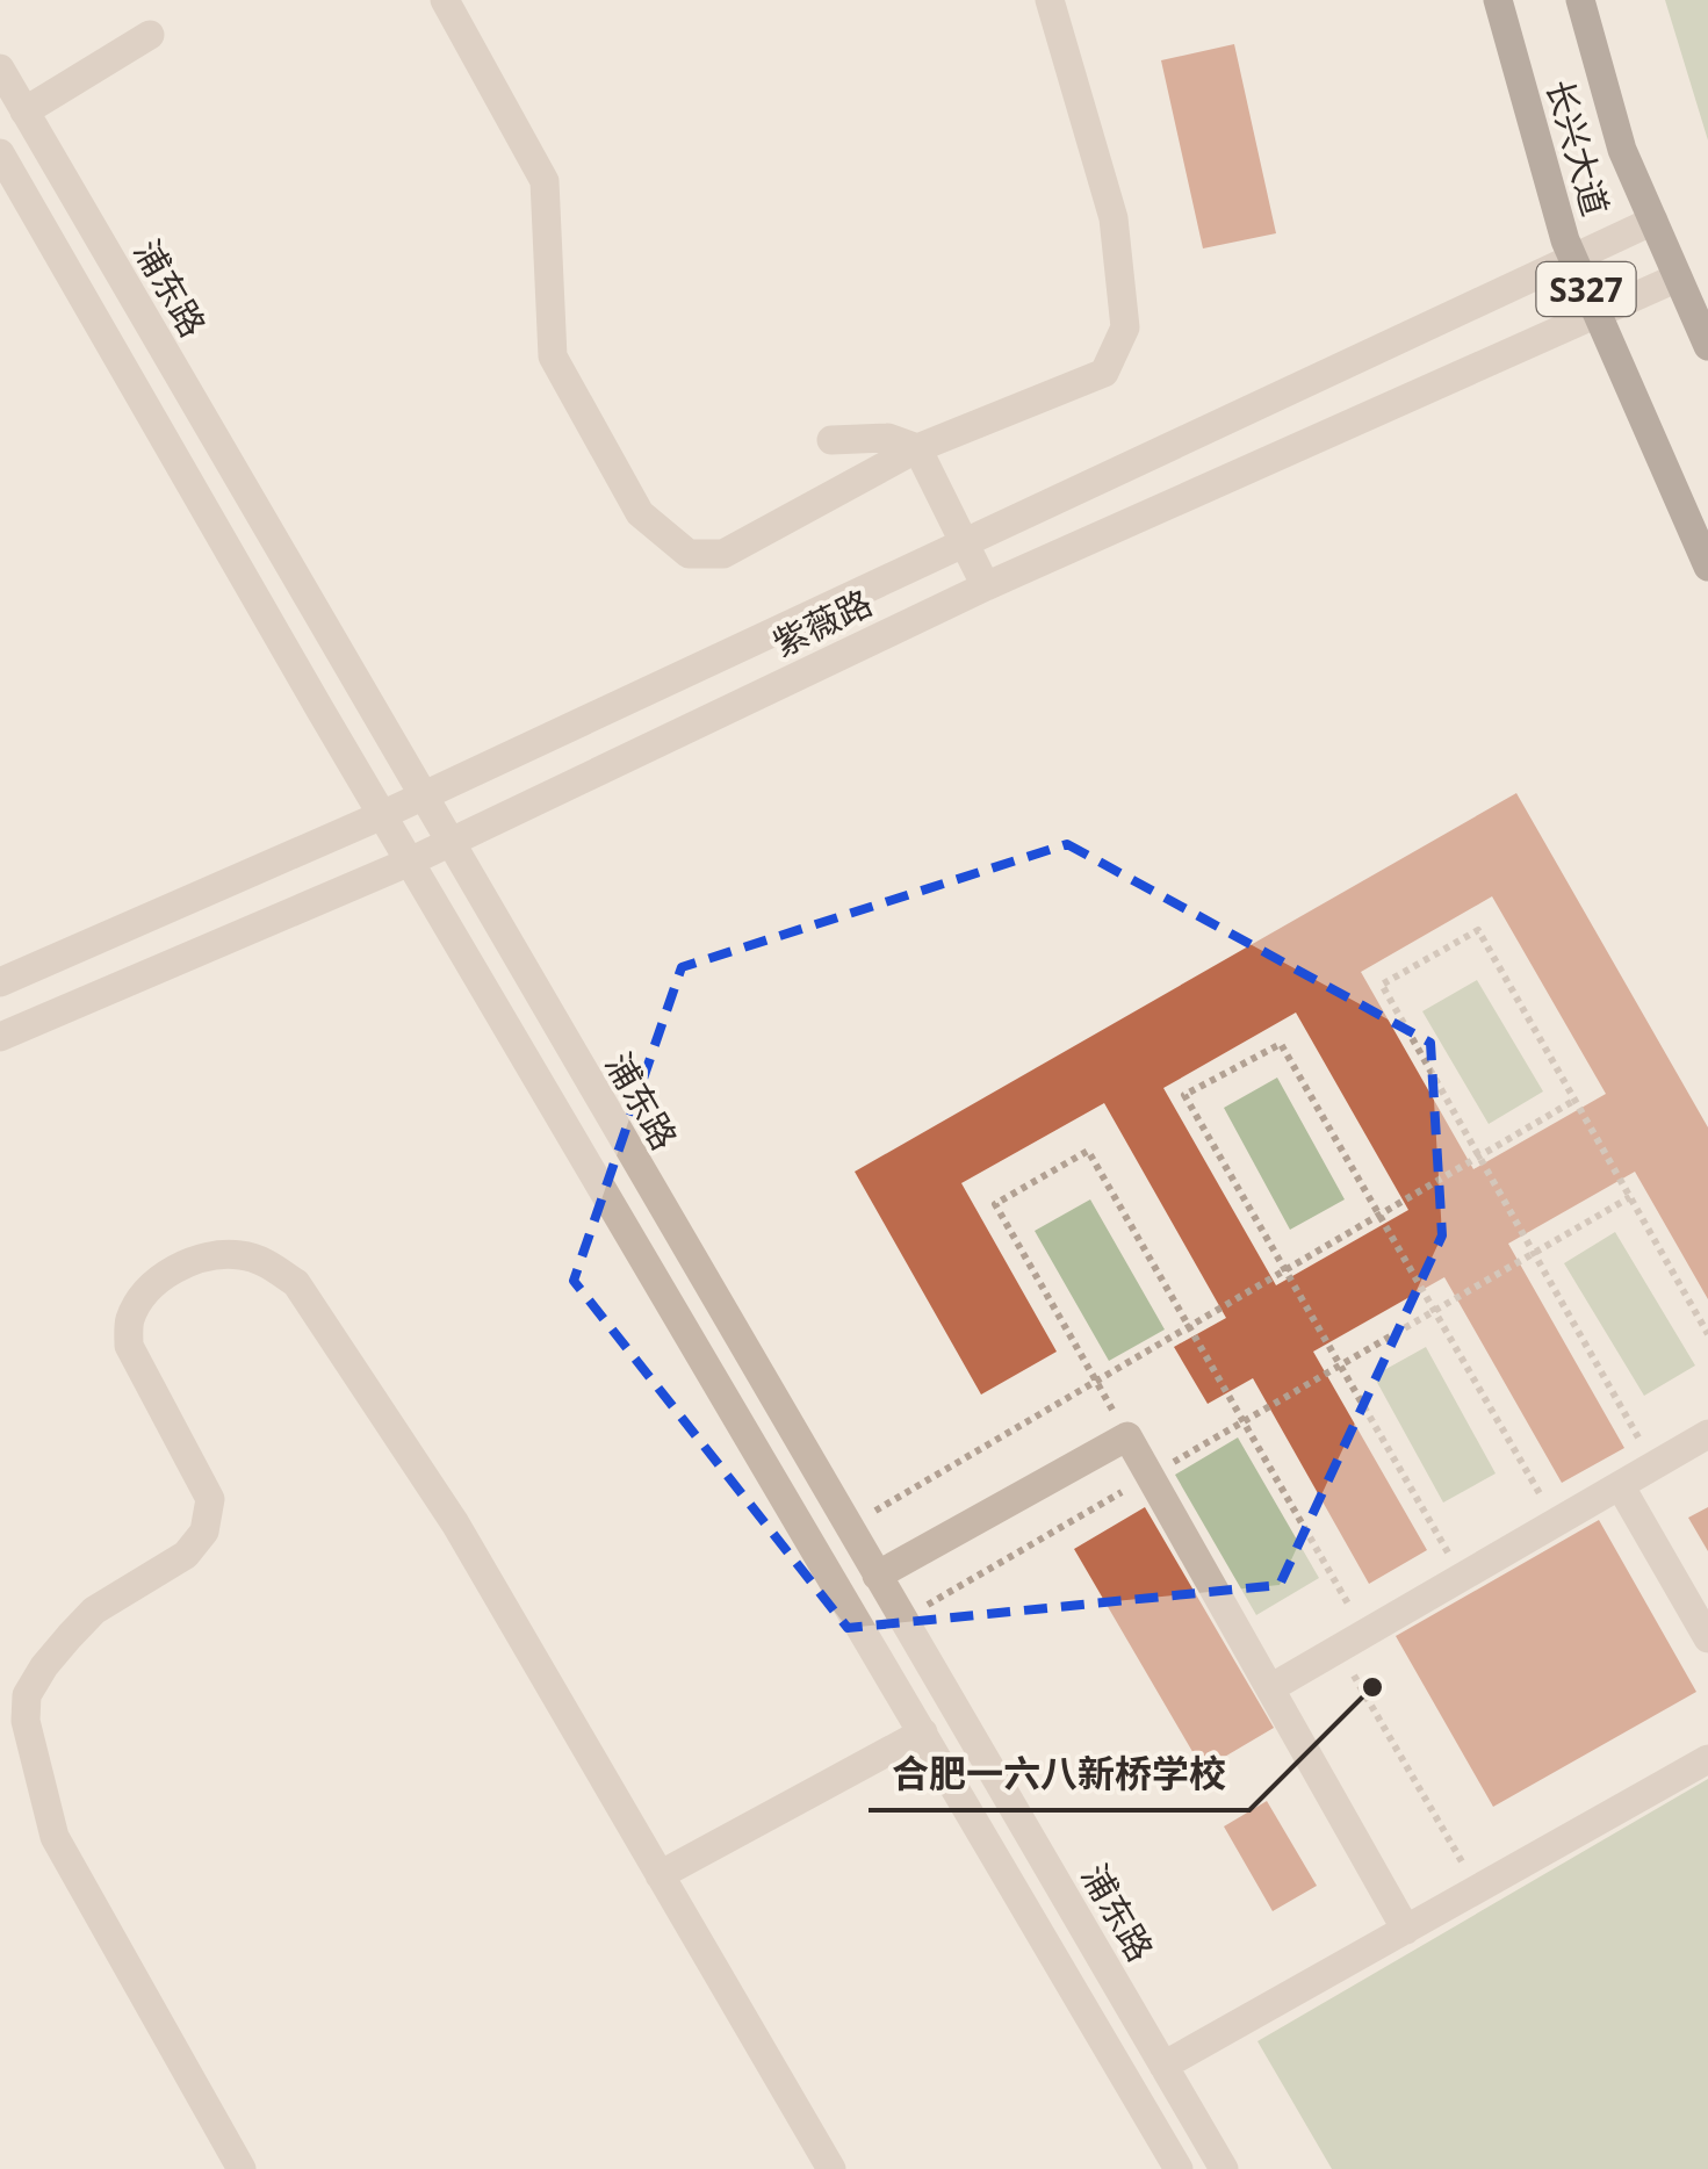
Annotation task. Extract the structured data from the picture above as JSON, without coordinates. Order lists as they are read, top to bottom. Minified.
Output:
{"streets":{"main road":["长兴大道","S327"],"street":["浦东路","紫薇路"]},"crossings":[["长兴大道","紫薇路"],["浦东路","紫薇路"]],"places":["合肥一六八新桥学校"]}
